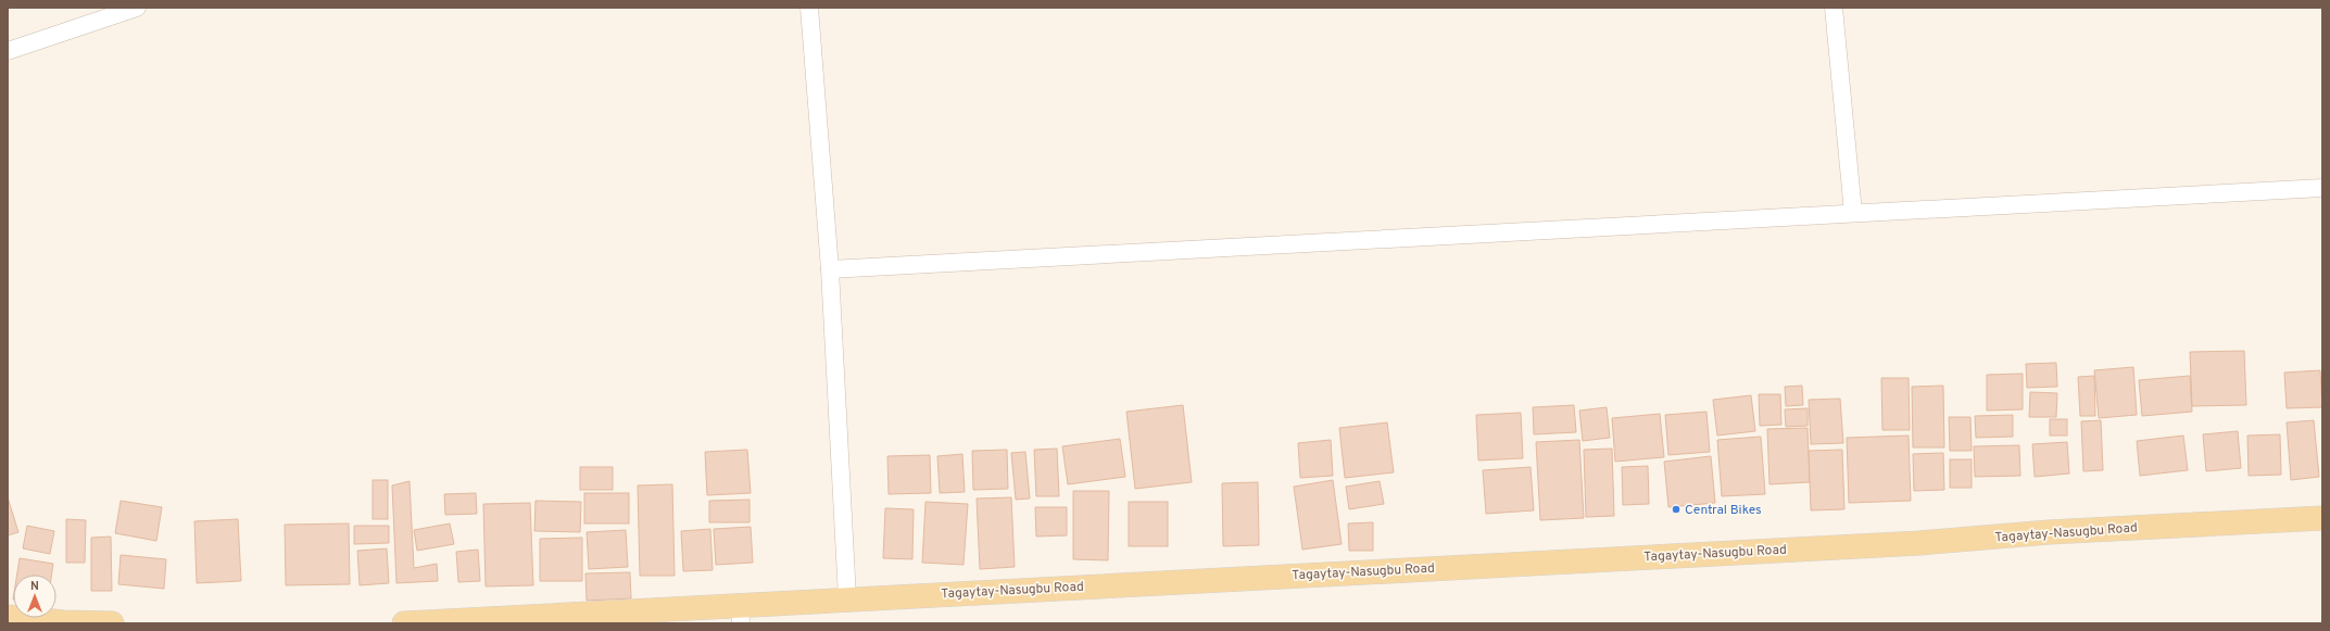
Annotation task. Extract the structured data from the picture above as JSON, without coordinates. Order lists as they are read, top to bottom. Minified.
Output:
{"streets":{"main road":["Tagaytay-Nasugbu Road"]},"places":["Central Bikes"],"north":"top"}
